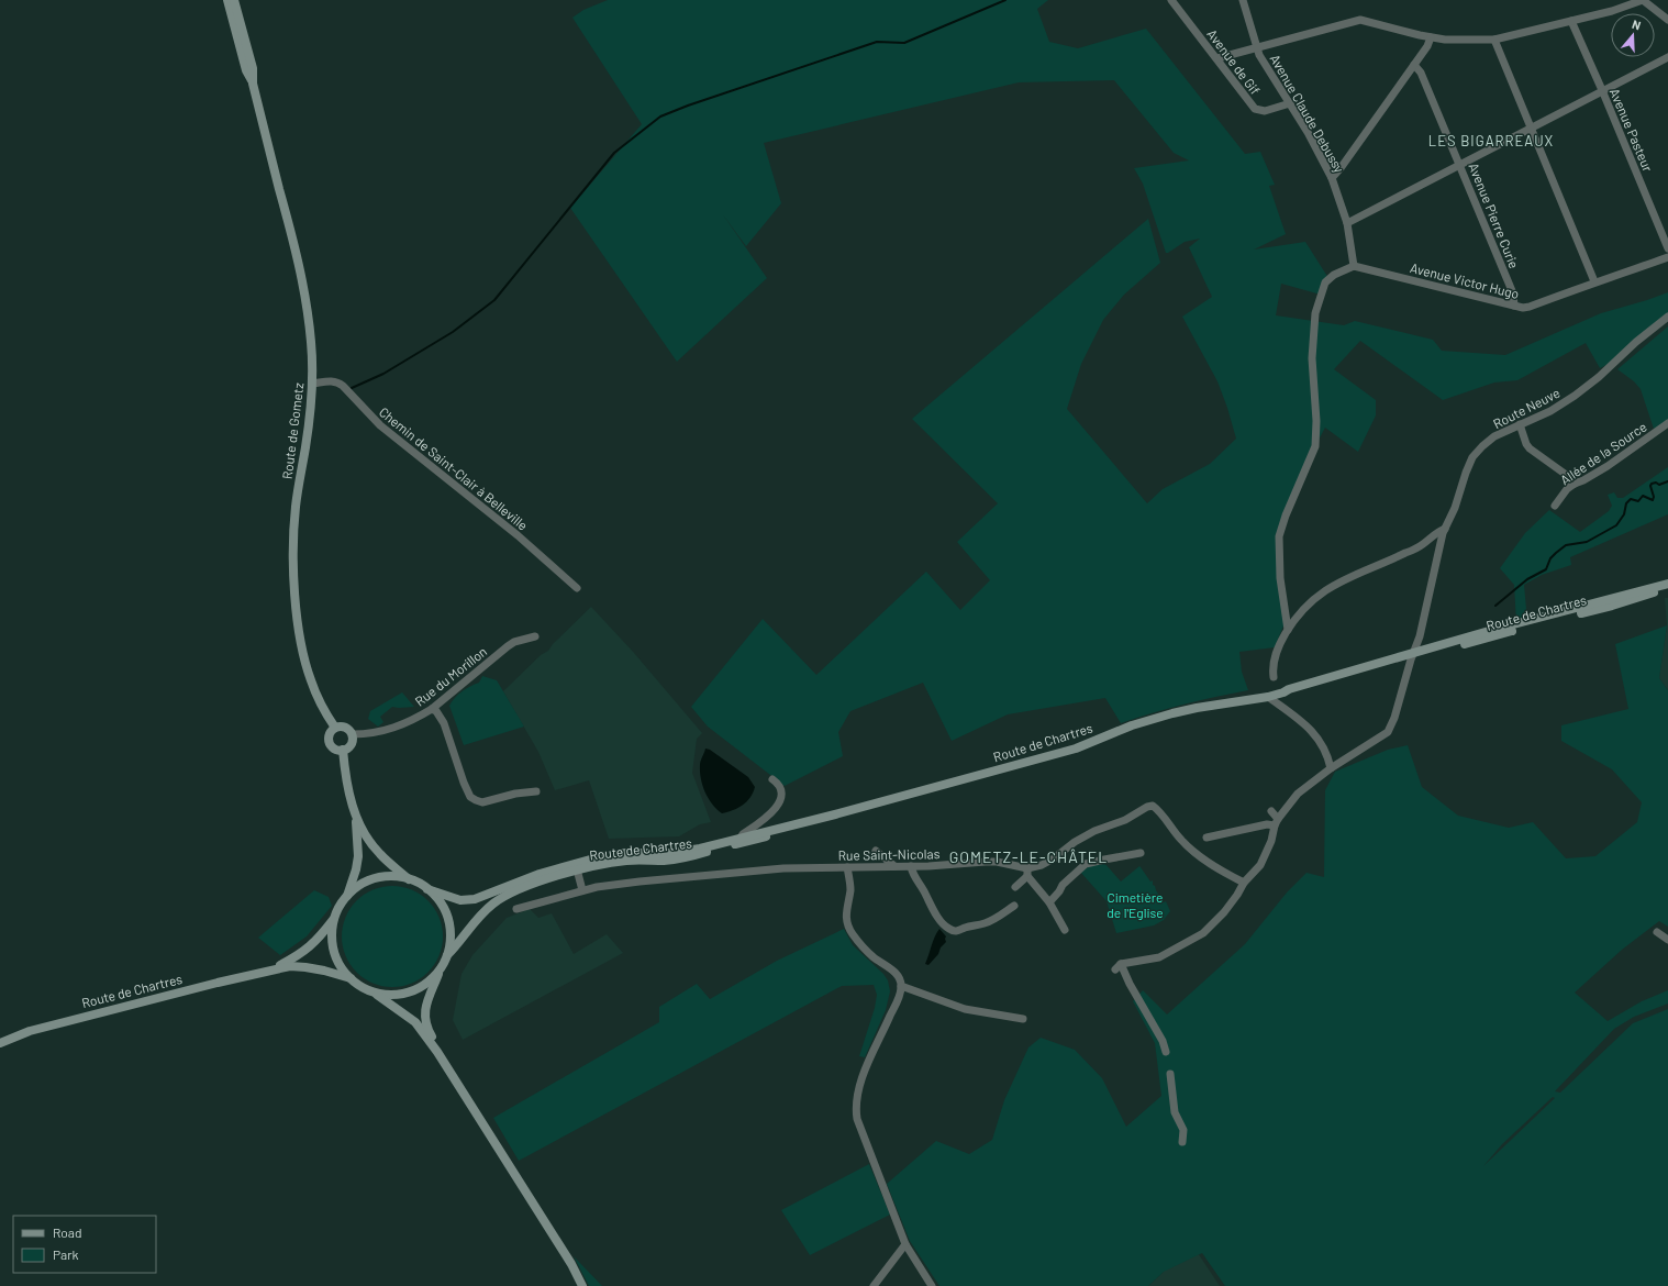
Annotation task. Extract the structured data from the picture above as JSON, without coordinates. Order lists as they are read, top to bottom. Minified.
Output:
{"streets":{"main road":["Route de Gometz","Route de Chartres"],"street":["Avenue de Gif","Avenue Claude Debussy","Avenue Pasteur","Avenue Pierre Curie","Avenue Victor Hugo","Route Neuve","Allée de la Source","Chemin de Saint-Clair à Belleville","Rue du Morillon","Rue Saint-Nicolas"]},"crossings":[["Avenue de Gif","Avenue Claude Debussy"],["Avenue Claude Debussy","Avenue Victor Hugo"],["Avenue Pierre Curie","Avenue Victor Hugo"],["Route Neuve","Route de Chartres"],["Route de Gometz","Chemin de Saint-Clair à Belleville"],["Route de Gometz","Rue du Morillon"]],"districts":["LES BIGARREAUX","GOMETZ-LE-CHÂTEL"],"parks":["Cimetière de l'Eglise"],"legend":["Road","Park"],"north":"top"}
